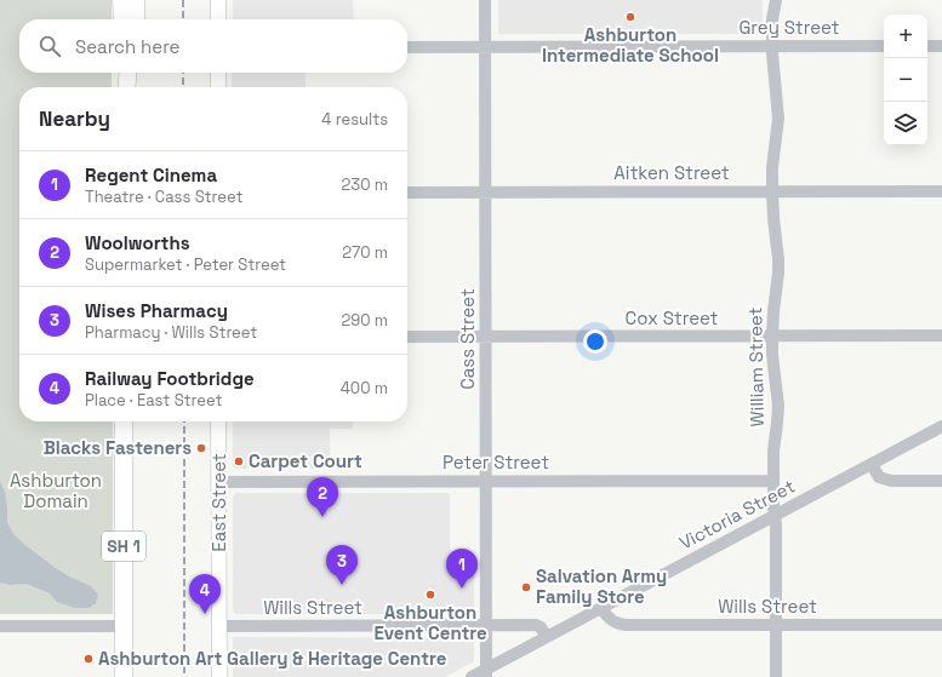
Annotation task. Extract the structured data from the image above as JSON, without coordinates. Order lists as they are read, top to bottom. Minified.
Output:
{"streets":{"highway":["SH 1"],"main road":["East Street"],"street":["Grey Street","Aitken Street","Cox Street","Cass Street","William Street","Peter Street","Victoria Street","Wills Street"]},"crossings":[["Grey Street","Cass Street"],["Grey Street","William Street"],["Aitken Street","Cass Street"],["Aitken Street","William Street"],["Cox Street","Cass Street"],["Cox Street","William Street"],["Cass Street","Peter Street"],["Cass Street","Victoria Street"],["Cass Street","Wills Street"],["William Street","Peter Street"],["William Street","Victoria Street"],["William Street","Wills Street"],["Peter Street","East Street"],["East Street","Wills Street"],["Victoria Street","Wills Street"]],"parks":["Ashburton Domain"],"places":["Ashburton Intermediate School","Blacks Fasteners","Carpet Court","Salvation Army Family Store","Ashburton Event Centre","Ashburton Art Gallery & Heritage Centre"],"page":{"map_buttons":["+","−"],"search":"Search here","heading":["Nearby","4 results"],"list":[{"mark":"1","name":"Regent Cinema","note":"Theatre · Cass Street","value":"230 m"},{"mark":"2","name":"Woolworths","note":"Supermarket · Peter Street","value":"270 m"},{"mark":"3","name":"Wises Pharmacy","note":"Pharmacy · Wills Street","value":"290 m"},{"mark":"4","name":"Railway Footbridge","note":"Place · East Street","value":"400 m"}],"pins":["2","3","1","4"]}}
